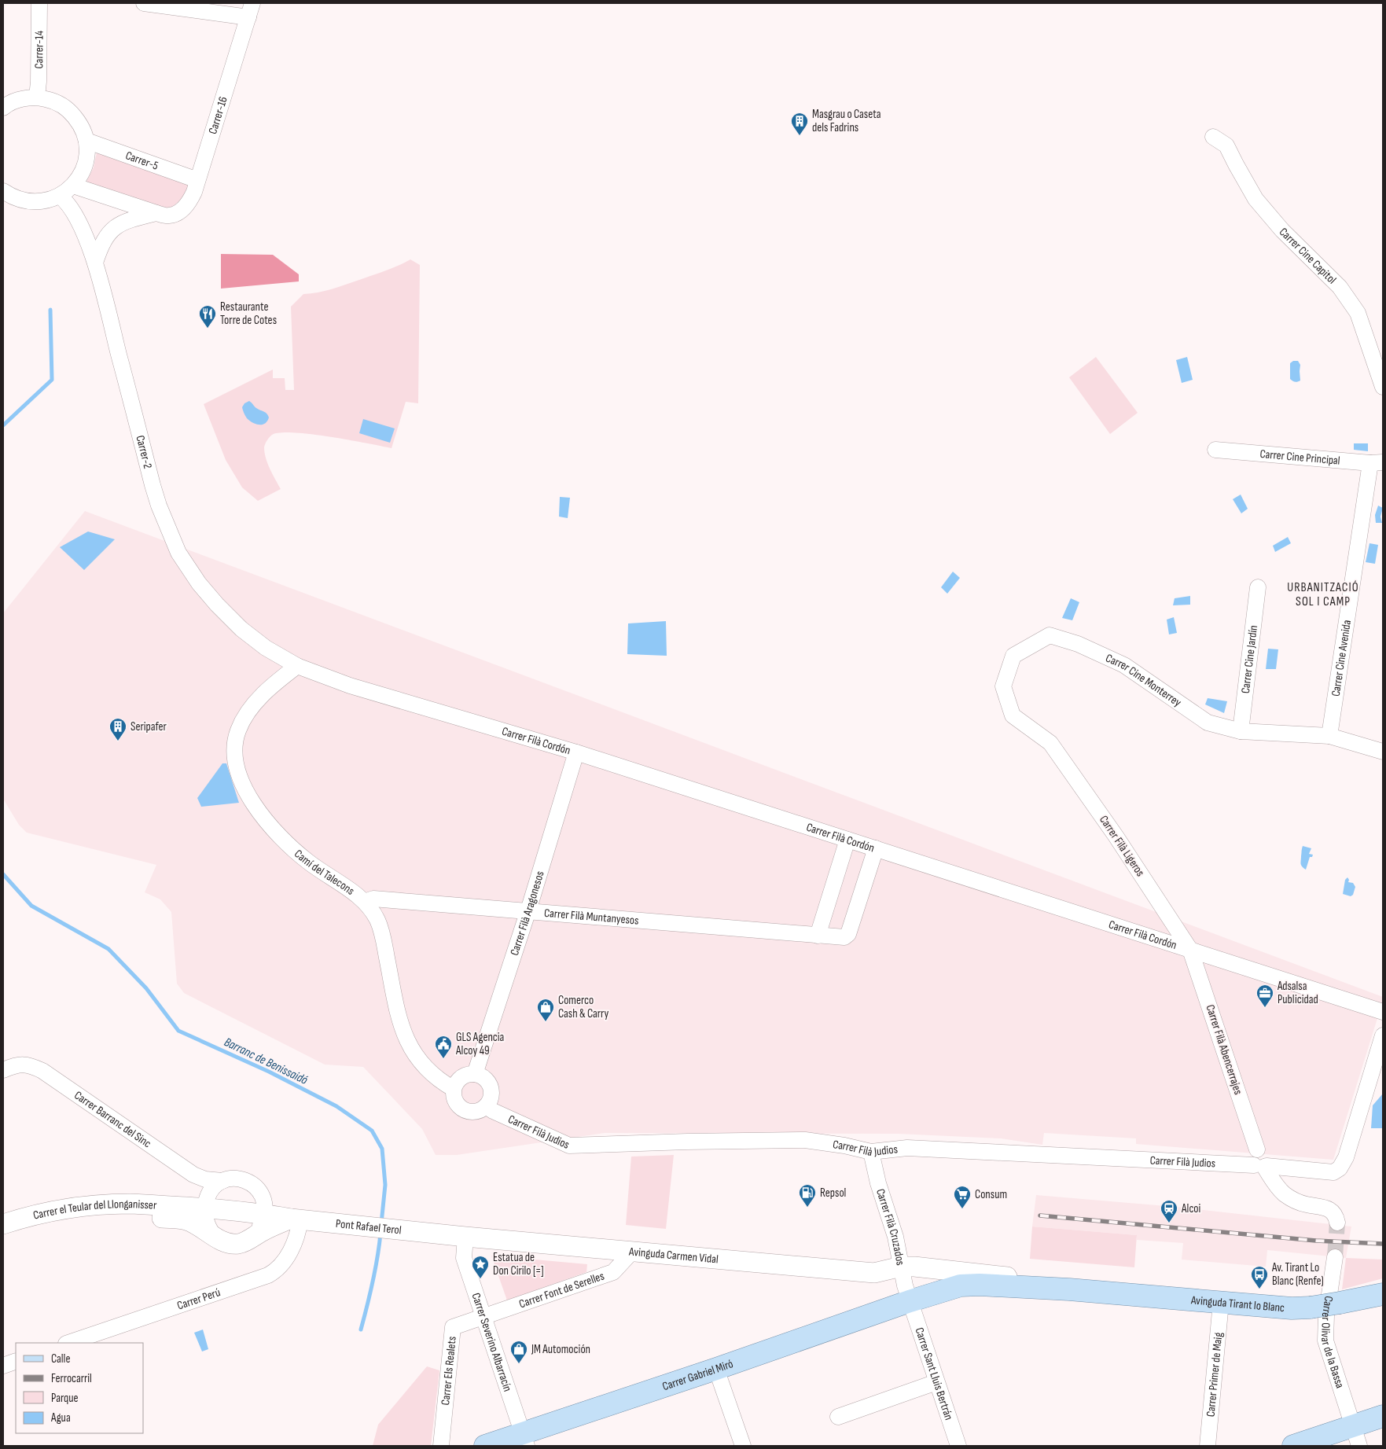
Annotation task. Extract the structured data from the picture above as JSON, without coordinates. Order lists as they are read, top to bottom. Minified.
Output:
{"streets":{"main road":["Avinguda Tirant lo Blanc","Carrer Gabriel Miró"],"street":["Carrer-14","Carrer-16","Carrer-5","Carrer Cine Capitol","Carrer-2","Carrer Cine Principal","Carrer Cine Avenida","Carrer Cine Jardín","Carrer Cine Monterrey","Carrer Filà Cordón","Carrer Filà Ligeros","Camí del Talecons","Carrer Filà Aragonesos","Carrer Filà Muntanyesos","Carrer Filà Abencerrajes","Carrer Barranc del Sinc","Carrer Filà Judios","Carrer el Teular del Llonganisser","Pont Rafael Terol","Carrer Filà Cruzados","Avinguda Carmen Vidal","Carrer Font de Serelles","Carrer Perú","Carrer Severino Albarracín","Carrer Olivar de la Bassa","Carrer Els Realets","Carrer Sant Lluis Bertrán","Carrer Primer de Maig"]},"crossings":[["Carrer-16","Carrer-5"],["Carrer-16","Carrer-2"],["Carrer-2","Carrer Filà Cordón"],["Carrer-2","Camí del Talecons"],["Carrer Cine Principal","Carrer Cine Avenida"],["Carrer Cine Avenida","Carrer Cine Monterrey"],["Carrer Cine Jardín","Carrer Cine Monterrey"],["Carrer Cine Monterrey","Carrer Filà Ligeros"],["Carrer Filà Cordón","Carrer Filà Ligeros"],["Carrer Filà Cordón","Camí del Talecons"],["Carrer Filà Cordón","Carrer Filà Aragonesos"],["Carrer Filà Cordón","Carrer Filà Muntanyesos"],["Carrer Filà Cordón","Carrer Filà Abencerrajes"],["Carrer Filà Ligeros","Carrer Filà Abencerrajes"],["Camí del Talecons","Carrer Filà Aragonesos"],["Camí del Talecons","Carrer Filà Muntanyesos"],["Camí del Talecons","Carrer Filà Judios"],["Carrer Filà Aragonesos","Carrer Filà Muntanyesos"],["Carrer Filà Aragonesos","Carrer Filà Judios"],["Carrer Filà Abencerrajes","Carrer Filà Judios"],["Carrer Filà Judios","Carrer Filà Cruzados"],["Carrer el Teular del Llonganisser","Pont Rafael Terol"],["Carrer el Teular del Llonganisser","Carrer Perú"],["Pont Rafael Terol","Avinguda Carmen Vidal"],["Pont Rafael Terol","Carrer Perú"],["Carrer Filà Cruzados","Avinguda Carmen Vidal"],["Carrer Filà Cruzados","Avinguda Tirant lo Blanc"],["Carrer Filà Cruzados","Carrer Sant Lluis Bertrán"],["Carrer Filà Cruzados","Carrer Gabriel Miró"],["Avinguda Carmen Vidal","Carrer Font de Serelles"],["Avinguda Carmen Vidal","Avinguda Tirant lo Blanc"],["Avinguda Carmen Vidal","Carrer Severino Albarracín"],["Carrer Font de Serelles","Carrer Severino Albarracín"],["Carrer Font de Serelles","Carrer Els Realets"],["Avinguda Tirant lo Blanc","Carrer Sant Lluis Bertrán"],["Avinguda Tirant lo Blanc","Carrer Gabriel Miró"],["Avinguda Tirant lo Blanc","Carrer Primer de Maig"],["Carrer Severino Albarracín","Carrer Els Realets"],["Carrer Severino Albarracín","Carrer Gabriel Miró"],["Carrer Sant Lluis Bertrán","Carrer Gabriel Miró"]],"districts":["URBANITZACIÓ SOL I CAMP"],"water":["Barranc de Benissaidó"],"places":{"building":["Masgrau o Caseta dels Fadrins","Seripafer"],"restaurant":["Restaurante Torre de Cotes"],"office":["Adsalsa Publicidad"],"shop":["Comerco Cash & Carry","JM Automoción"],"public building":["GLS Agencia Alcoy 49"],"fuel station":["Repsol"],"supermarket":["Consum"],"station":["Alcoi"],"place":["Estatua de Don Cirilo [=]"],"bus stop":["Av. Tirant Lo Blanc (Renfe)"]},"legend":["Calle","Ferrocarril","Parque","Agua"]}
